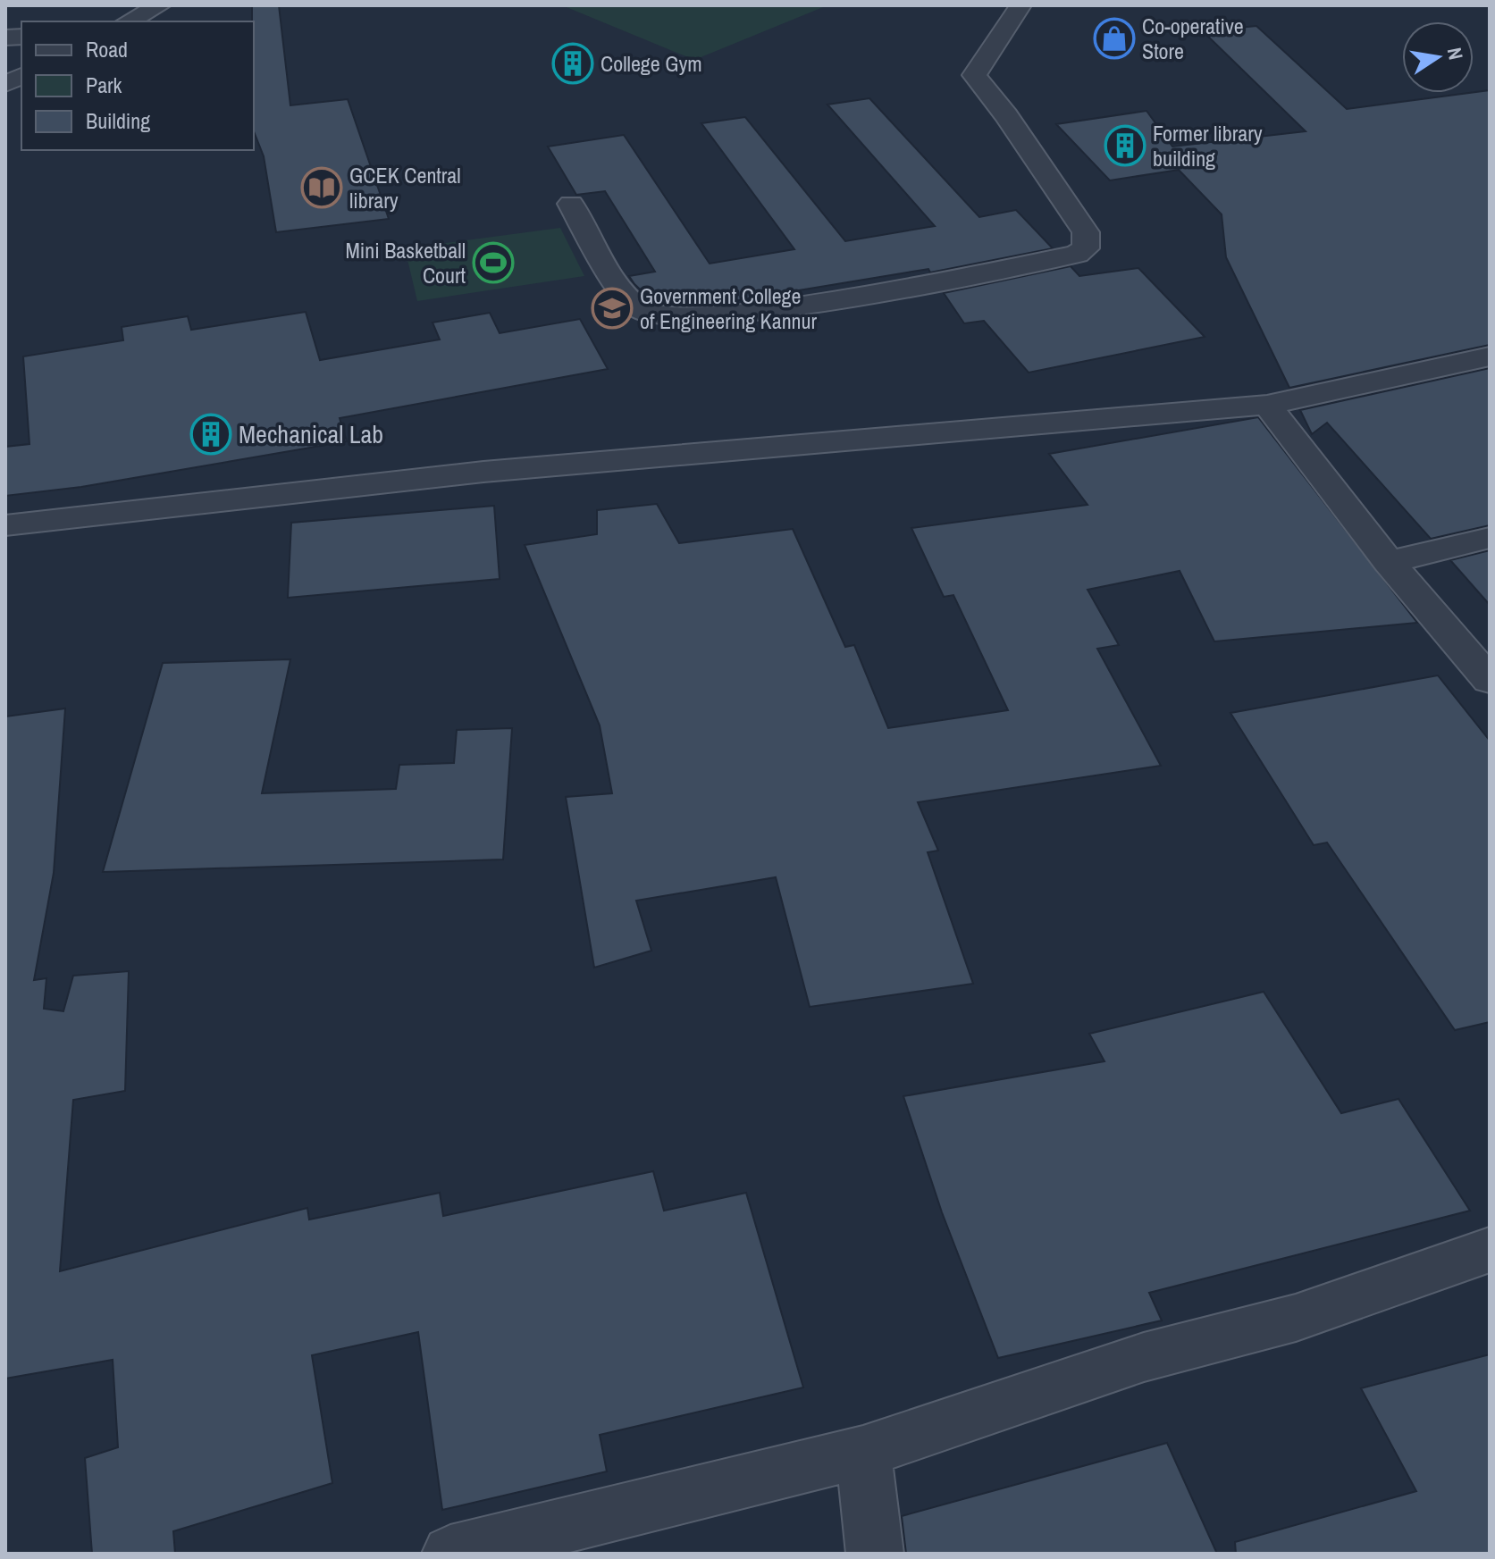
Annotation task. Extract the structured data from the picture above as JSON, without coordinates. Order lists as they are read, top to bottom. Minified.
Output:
{"places":{"shop":["Co-operative Store"],"building":["College Gym","Former library building","Mechanical Lab"],"library":["GCEK Central library"],"sports":["Mini Basketball Court"],"school or university":["Government College of Engineering Kannur"]},"legend":["Road","Park","Building"],"north":"right"}
